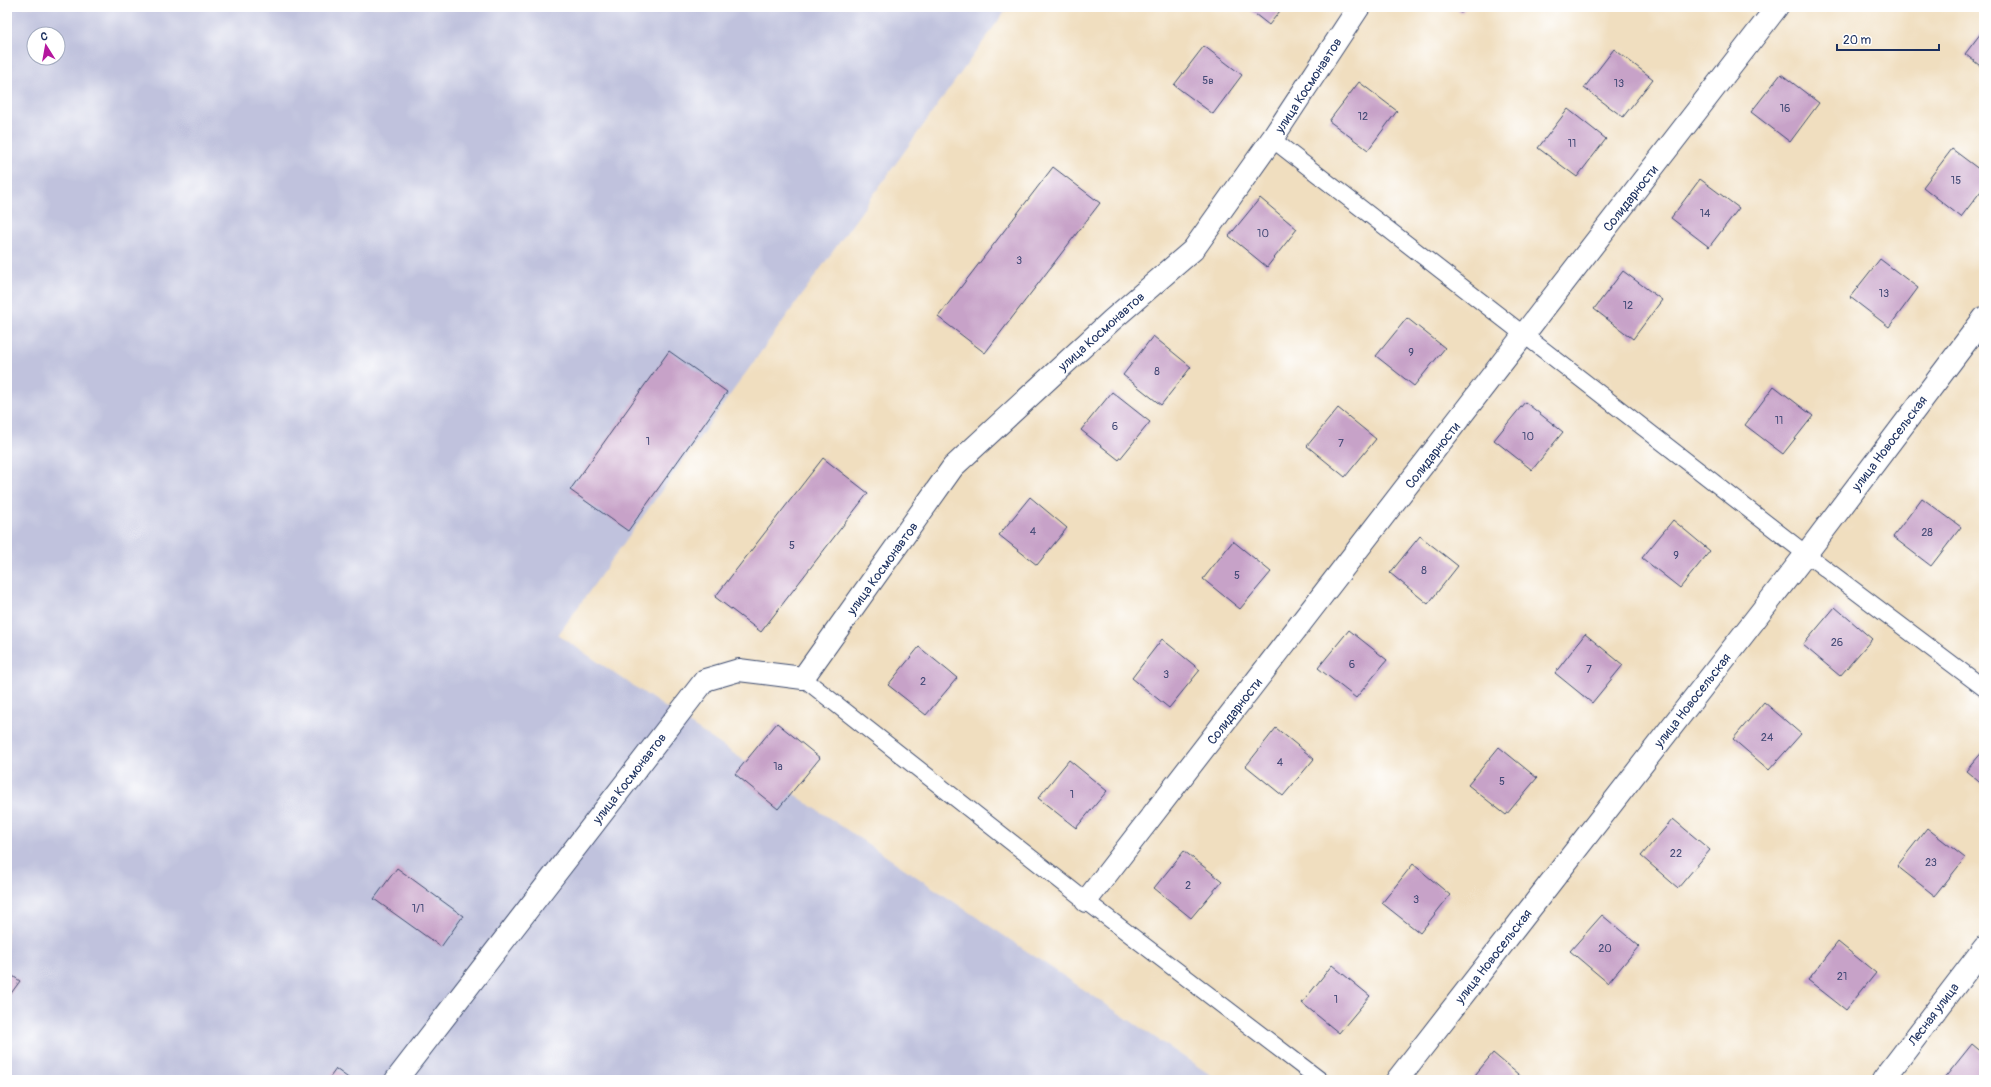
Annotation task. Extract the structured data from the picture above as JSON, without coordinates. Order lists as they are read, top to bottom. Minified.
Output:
{"streets":{"street":["улица Космонавтов","Солидарности","улица Новосельская","Лесная улица"]},"house_numbers":["5в","13","16","12","11","15","14","10","3","13","12","9","8","11","6","10","1","7","4","28","5","9","8","5","26","6","7","3","2","24","4","1а","5","1","22","23","2","3","1/1","20","21","1"],"scale_bar":"20 m","north":"top"}
